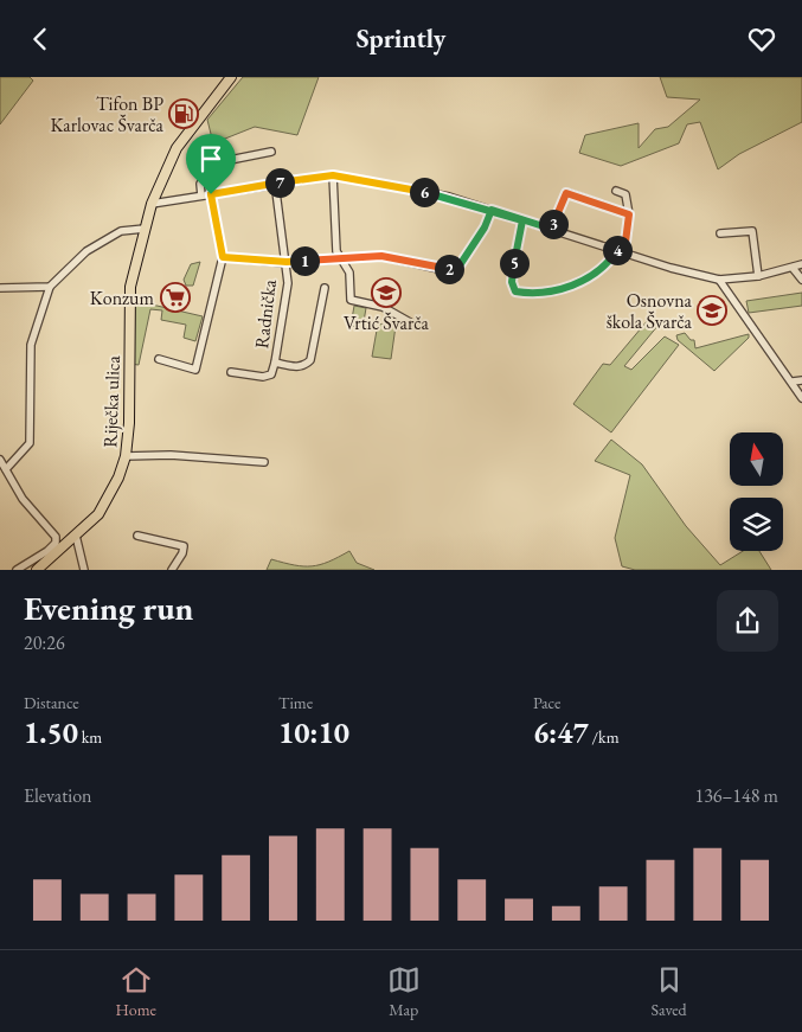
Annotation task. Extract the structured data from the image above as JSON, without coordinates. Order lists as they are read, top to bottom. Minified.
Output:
{"streets":{"main road":["Riječka ulica"],"street":["Radnička"]},"places":{"fuel station":["Tifon BP Karlovac Švarča"],"school or university":["Vrtić Švarča","Osnovna škola Švarča"],"supermarket":["Konzum"]},"north":"top","page":{"header":"Sprintly","pins":["7","6","3","4","1","5","2"],"heading":["Evening run","20:26"],"stats":[["Distance","1.50 km"],["Time","10:10"],["Pace","6:47 /km"]],"chart":["Elevation","136–148 m"],"tabs":["Home","Map","Saved"]}}
